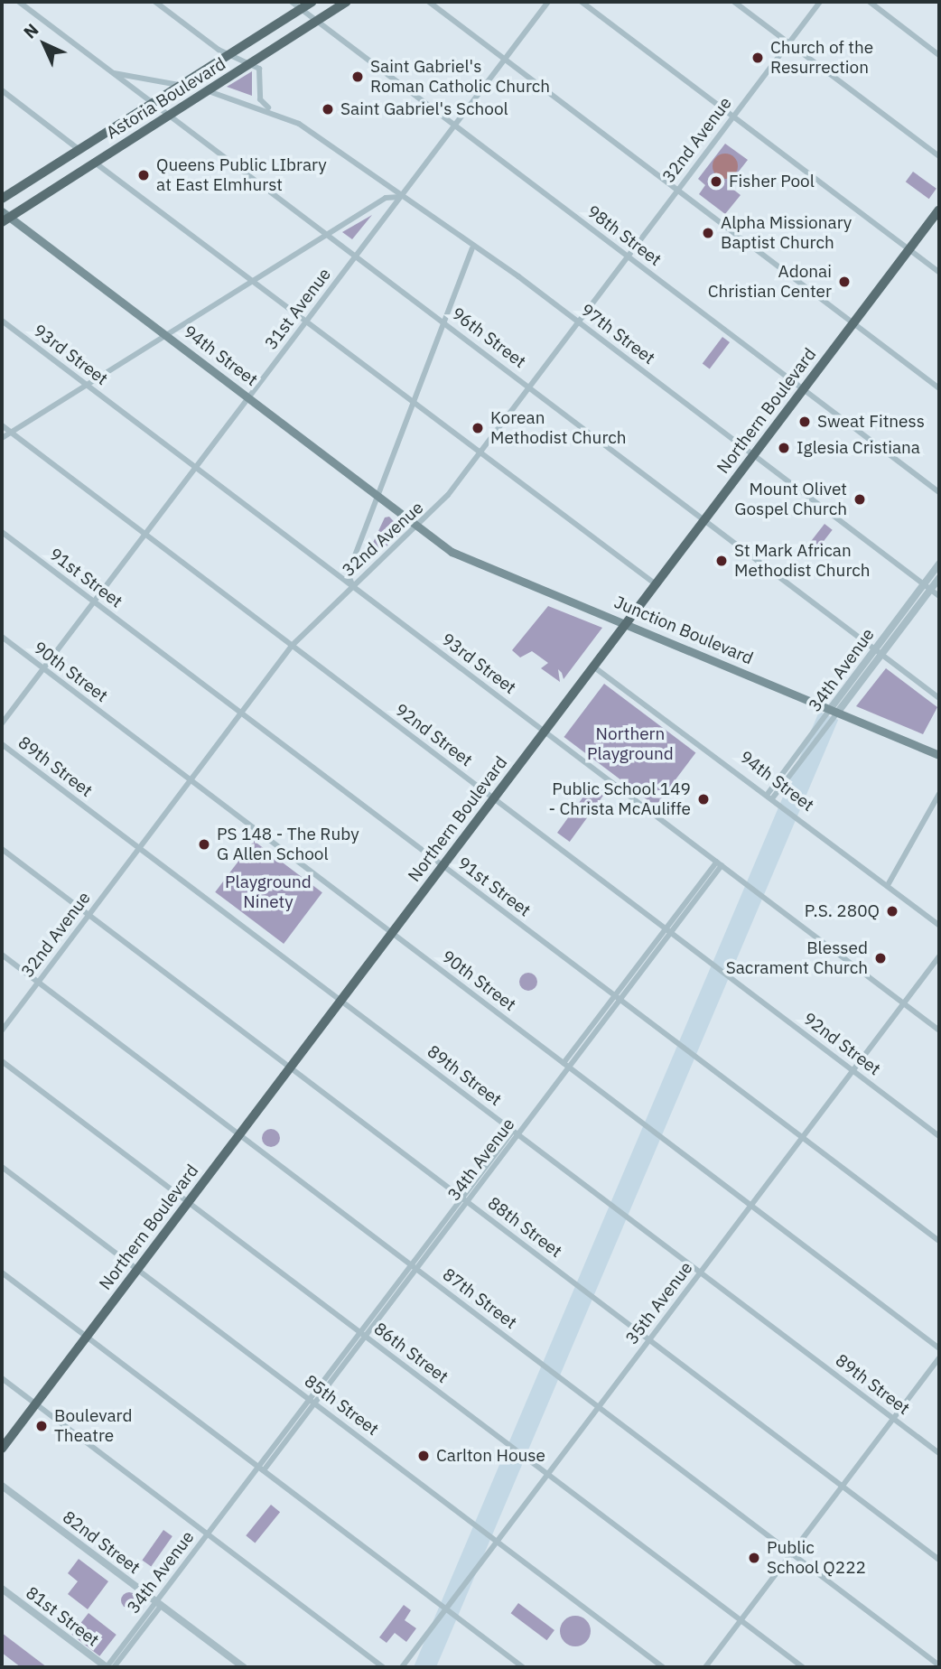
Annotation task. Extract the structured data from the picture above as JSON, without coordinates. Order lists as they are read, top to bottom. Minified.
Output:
{"streets":{"main road":["Astoria Boulevard","94th Street","Northern Boulevard","Junction Boulevard"],"street":["32nd Avenue","98th Street","31st Avenue","97th Street","96th Street","93rd Street","91st Street","34th Avenue","90th Street","92nd Street","89th Street","88th Street","87th Street","35th Avenue","86th Street","85th Street","82nd Street","81st Street"]},"crossings":[["Astoria Boulevard","98th Street"],["Astoria Boulevard","97th Street"],["Astoria Boulevard","96th Street"],["Astoria Boulevard","94th Street"],["32nd Avenue","98th Street"],["32nd Avenue","97th Street"],["32nd Avenue","96th Street"],["32nd Avenue","93rd Street"],["32nd Avenue","94th Street"],["32nd Avenue","91st Street"],["32nd Avenue","Junction Boulevard"],["32nd Avenue","90th Street"],["32nd Avenue","92nd Street"],["32nd Avenue","89th Street"],["32nd Avenue","88th Street"],["32nd Avenue","87th Street"],["98th Street","31st Avenue"],["98th Street","Northern Boulevard"],["31st Avenue","97th Street"],["31st Avenue","96th Street"],["31st Avenue","93rd Street"],["31st Avenue","94th Street"],["31st Avenue","91st Street"],["31st Avenue","90th Street"],["31st Avenue","92nd Street"],["97th Street","Northern Boulevard"],["97th Street","34th Avenue"],["96th Street","Northern Boulevard"],["96th Street","34th Avenue"],["93rd Street","Northern Boulevard"],["93rd Street","34th Avenue"],["93rd Street","35th Avenue"],["94th Street","Northern Boulevard"],["94th Street","Junction Boulevard"],["94th Street","34th Avenue"],["Northern Boulevard","91st Street"],["Northern Boulevard","Junction Boulevard"],["Northern Boulevard","90th Street"],["Northern Boulevard","92nd Street"],["Northern Boulevard","89th Street"],["Northern Boulevard","88th Street"],["Northern Boulevard","87th Street"],["Northern Boulevard","86th Street"],["Northern Boulevard","85th Street"],["91st Street","34th Avenue"],["91st Street","35th Avenue"],["Junction Boulevard","34th Avenue"],["34th Avenue","90th Street"],["34th Avenue","92nd Street"],["34th Avenue","89th Street"],["34th Avenue","88th Street"],["34th Avenue","87th Street"],["34th Avenue","86th Street"],["34th Avenue","85th Street"],["34th Avenue","82nd Street"],["34th Avenue","81st Street"],["90th Street","35th Avenue"],["92nd Street","35th Avenue"],["89th Street","35th Avenue"],["88th Street","35th Avenue"],["87th Street","35th Avenue"],["35th Avenue","86th Street"],["35th Avenue","85th Street"]],"parks":["Northern Playground","Playground Ninety"],"places":["Church of the Resurrection","Saint Gabriel's Roman Catholic Church","Saint Gabriel's School","Queens Public LIbrary at East Elmhurst","Fisher Pool","Alpha Missionary Baptist Church","Adonai Christian Center","Sweat Fitness","Korean Methodist Church","Iglesia Cristiana","Mount Olivet Gospel Church","St Mark African Methodist Church","Public School 149 - Christa McAuliffe","PS 148 - The Ruby G Allen School","P.S. 280Q","Blessed Sacrament Church","Boulevard Theatre","Carlton House","Public School Q222"],"north":"top left"}
